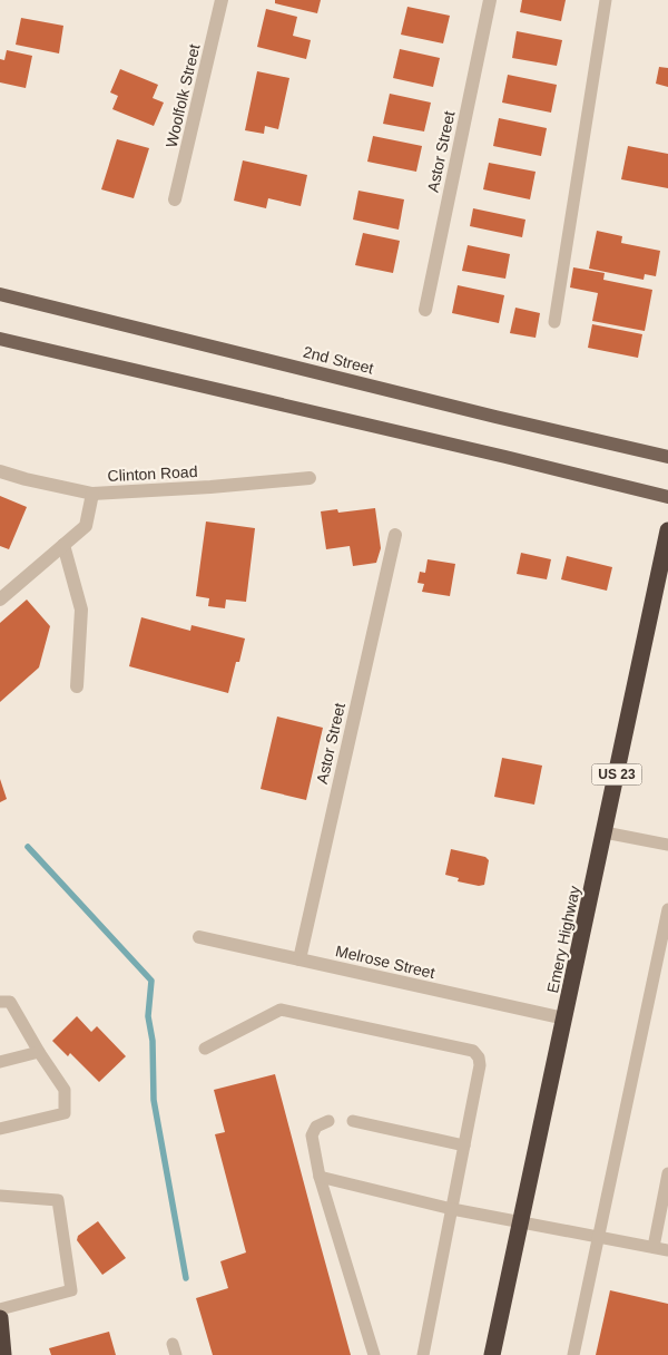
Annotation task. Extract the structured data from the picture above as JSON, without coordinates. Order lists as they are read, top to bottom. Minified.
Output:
{"streets":{"highway":["US 23","Emery Highway"],"main road":["2nd Street"],"street":["Woolfolk Street","Astor Street","Clinton Road","Melrose Street"]},"crossings":[["Astor Street","Melrose Street"],["Emery Highway","Melrose Street"]]}
